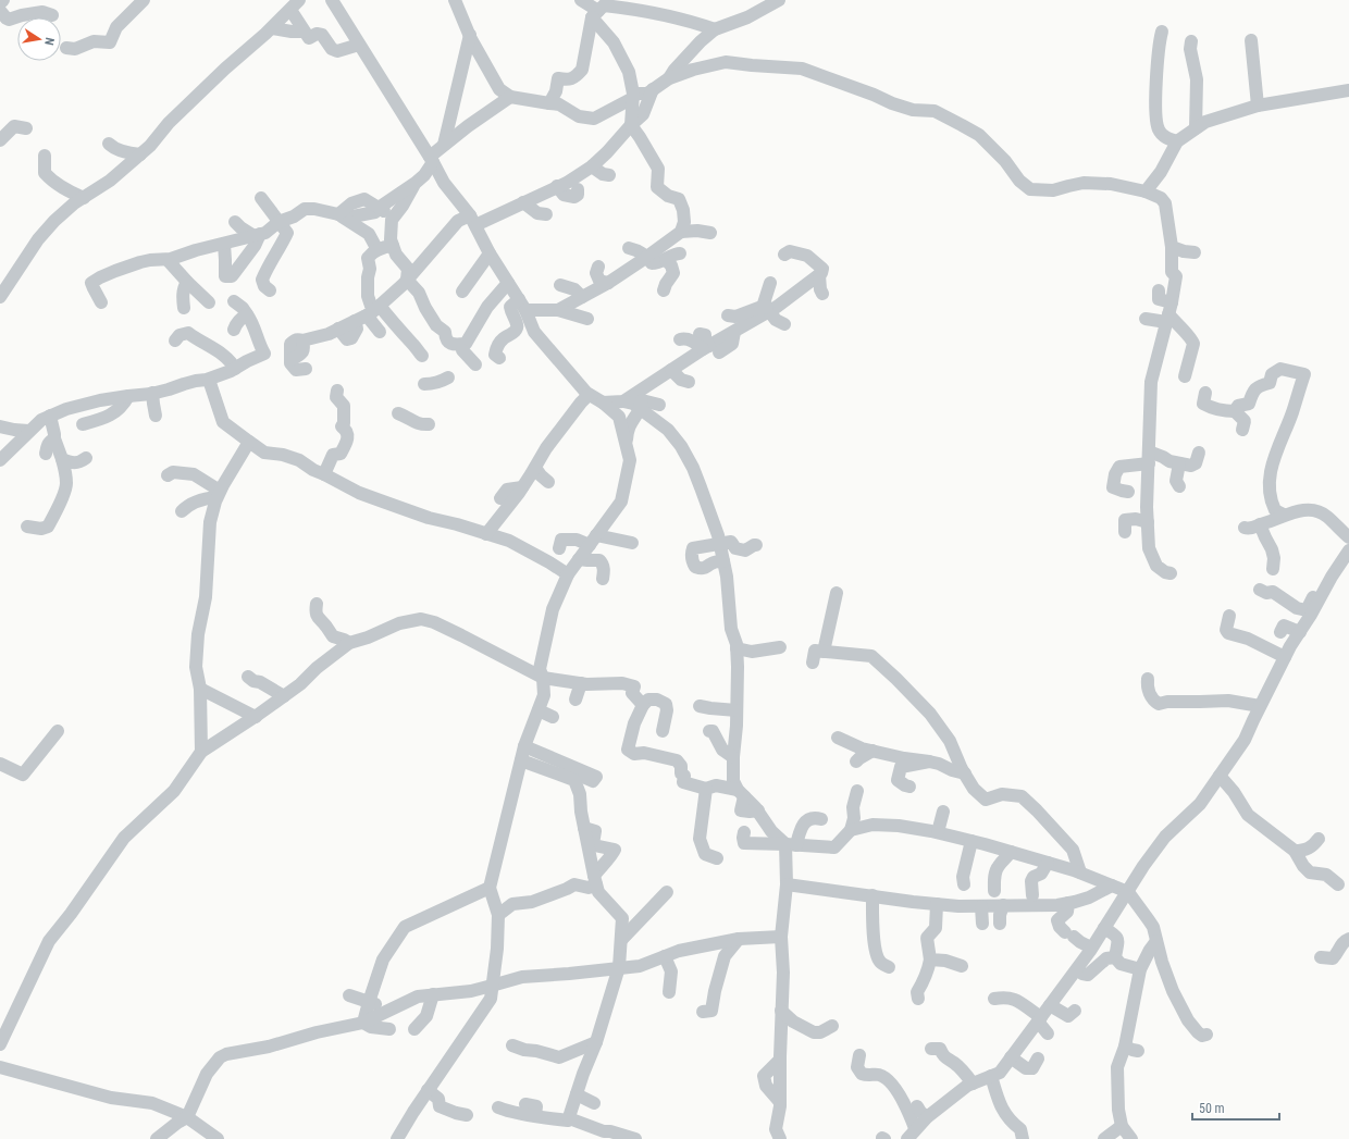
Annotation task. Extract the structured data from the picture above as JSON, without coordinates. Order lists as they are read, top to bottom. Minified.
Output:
{"scale_bar":"50 m","north":"right"}
